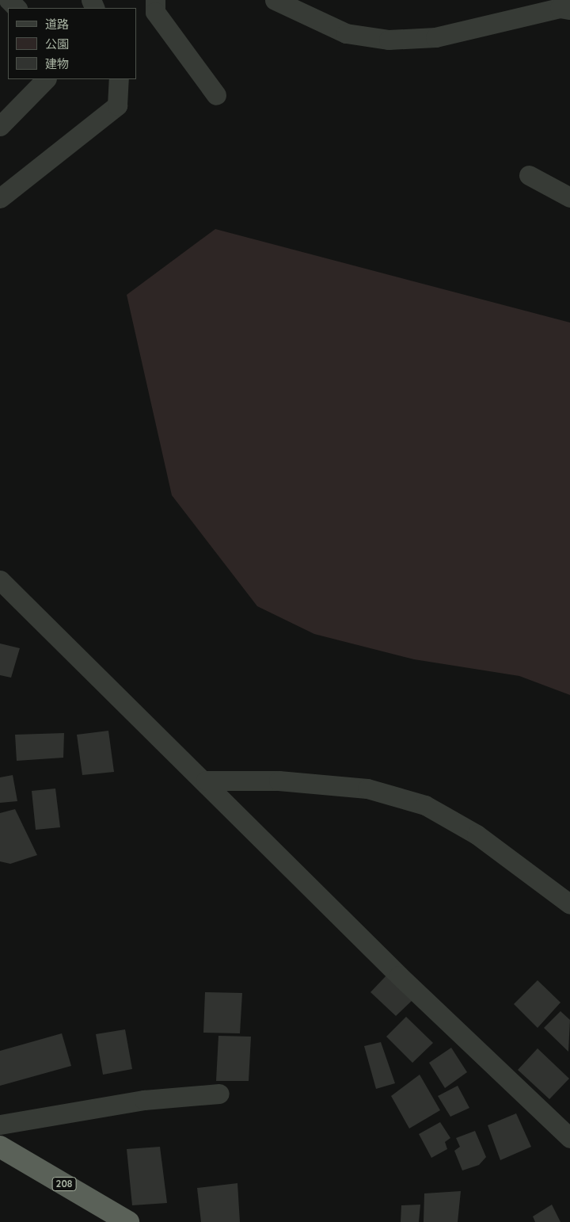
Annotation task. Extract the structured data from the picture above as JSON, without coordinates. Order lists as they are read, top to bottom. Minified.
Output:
{"streets":{"highway":["208"]},"legend":["道路","公園","建物"]}
